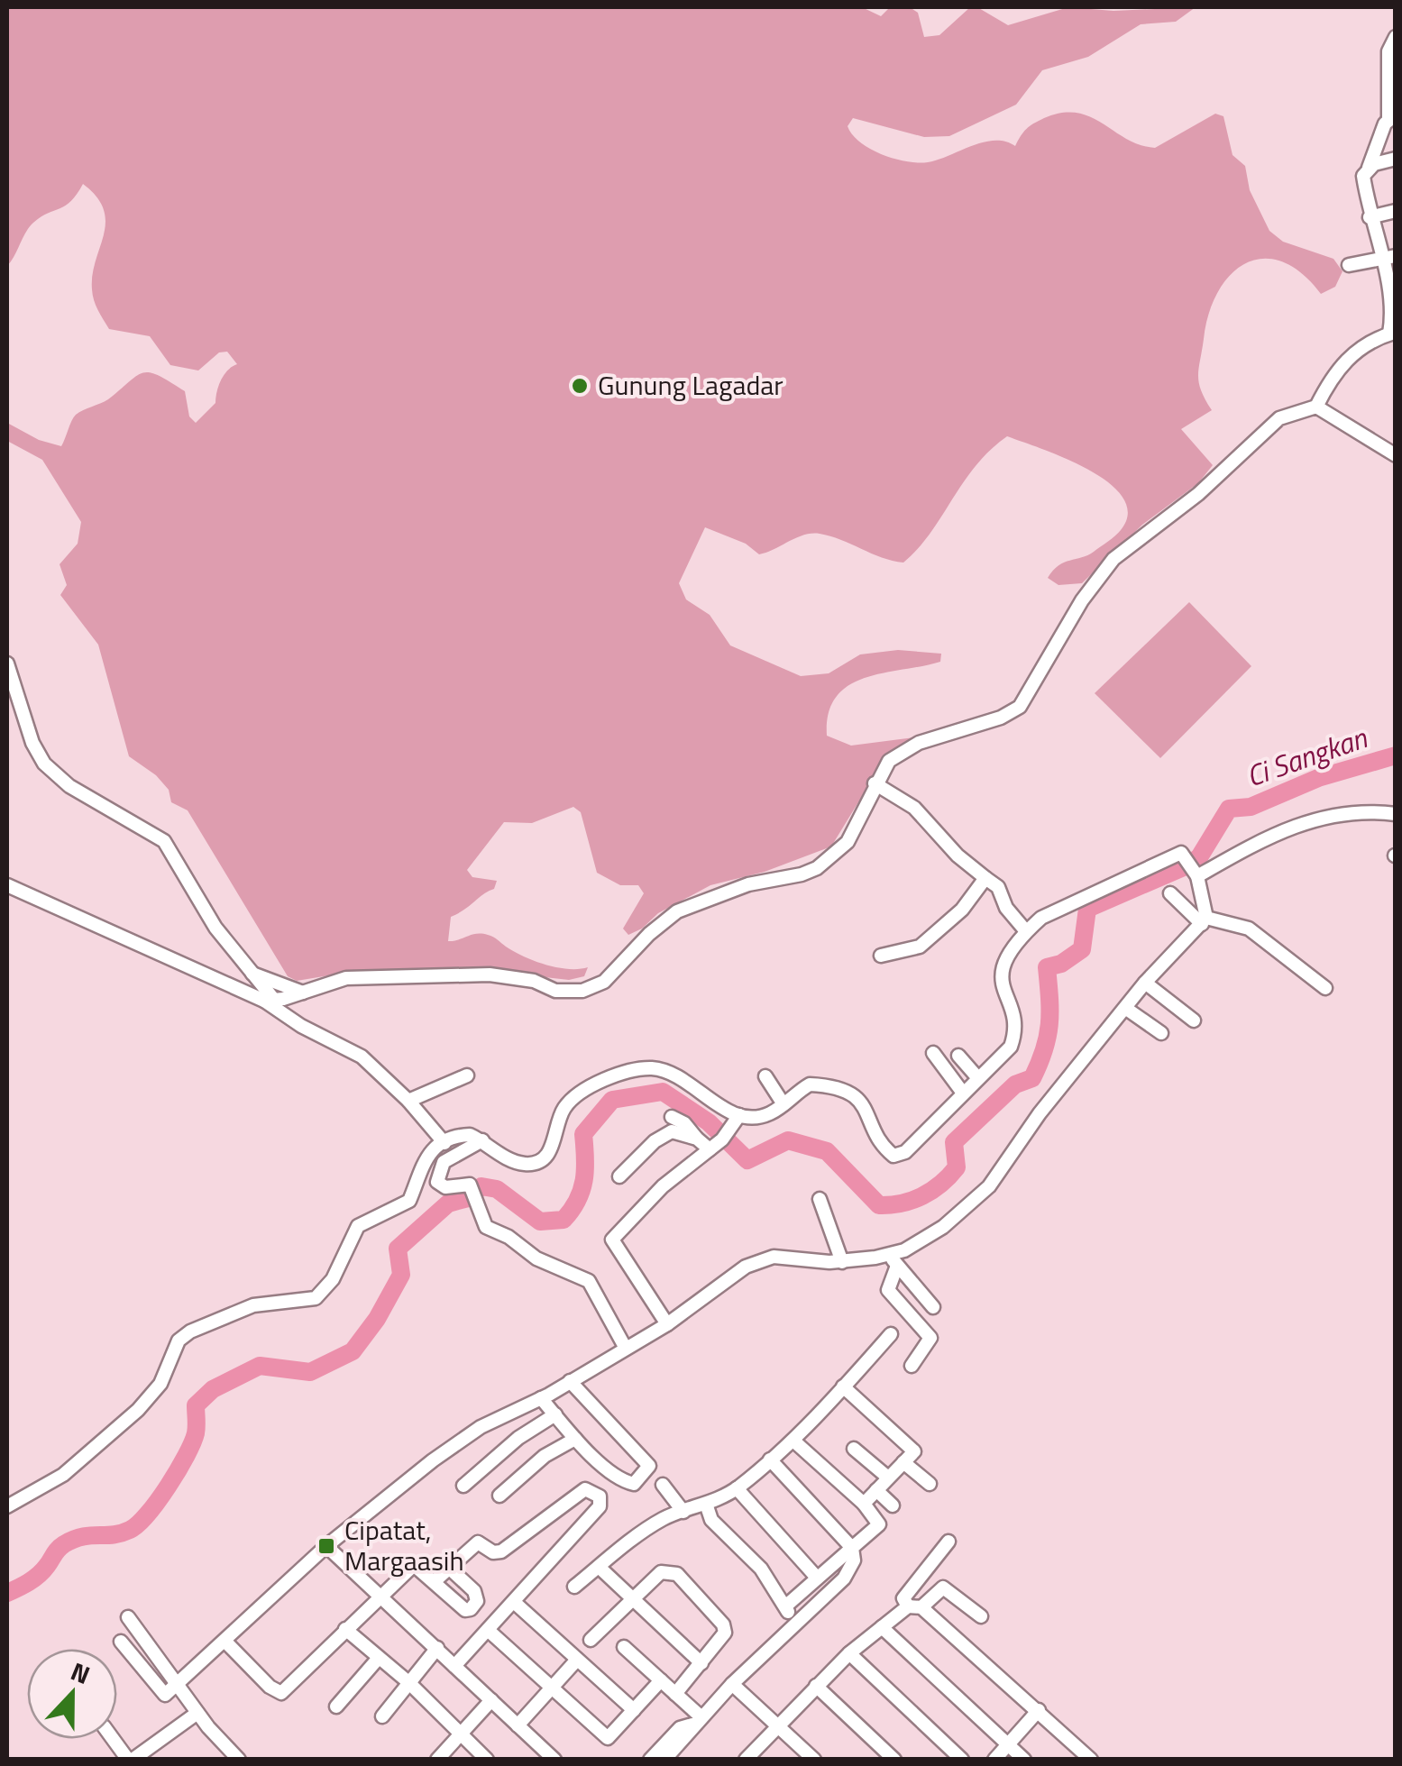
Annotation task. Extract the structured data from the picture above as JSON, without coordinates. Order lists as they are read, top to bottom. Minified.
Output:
{"water":["Ci Sangkan"],"places":{"other":["Gunung Lagadar"],"transit":["Cipatat, Margaasih"]},"north":"top"}
